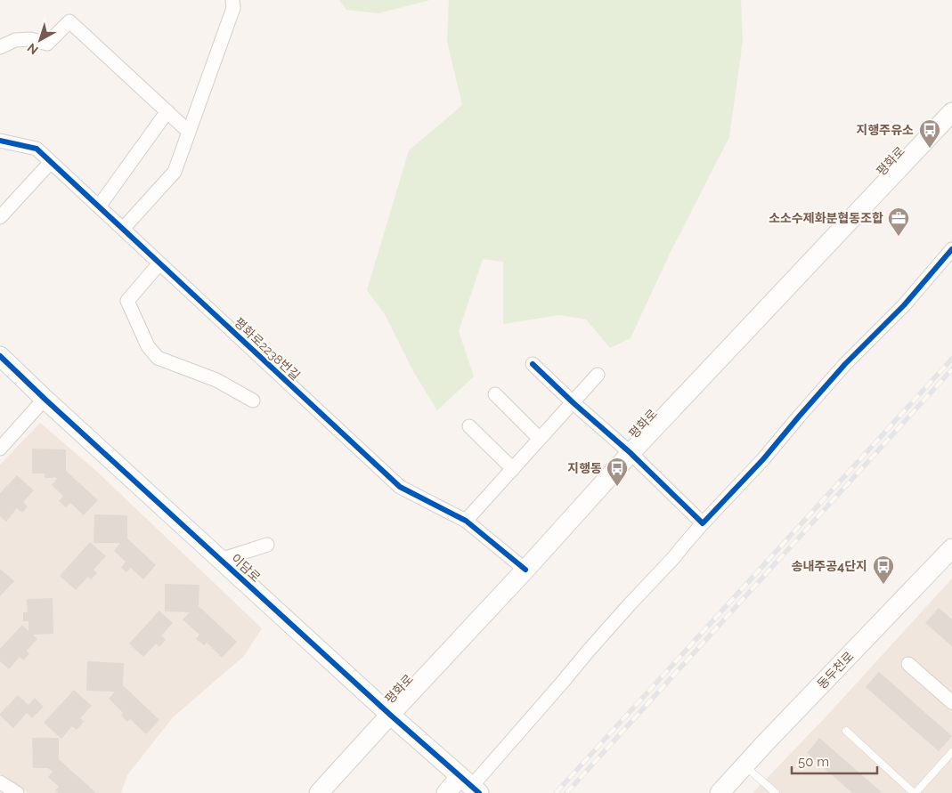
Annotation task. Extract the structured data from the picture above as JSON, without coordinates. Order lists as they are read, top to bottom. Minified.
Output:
{"streets":{"street":["평화로","평화로2238번길","이담로","동두천로"]},"crossings":[["평화로","평화로2238번길"],["평화로","이담로"]],"places":{"bus stop":["지행주유소","지행동","송내주공4단지"],"office":["소소수제화분협동조합"]},"scale_bar":"50 m","north":"bottom left"}
